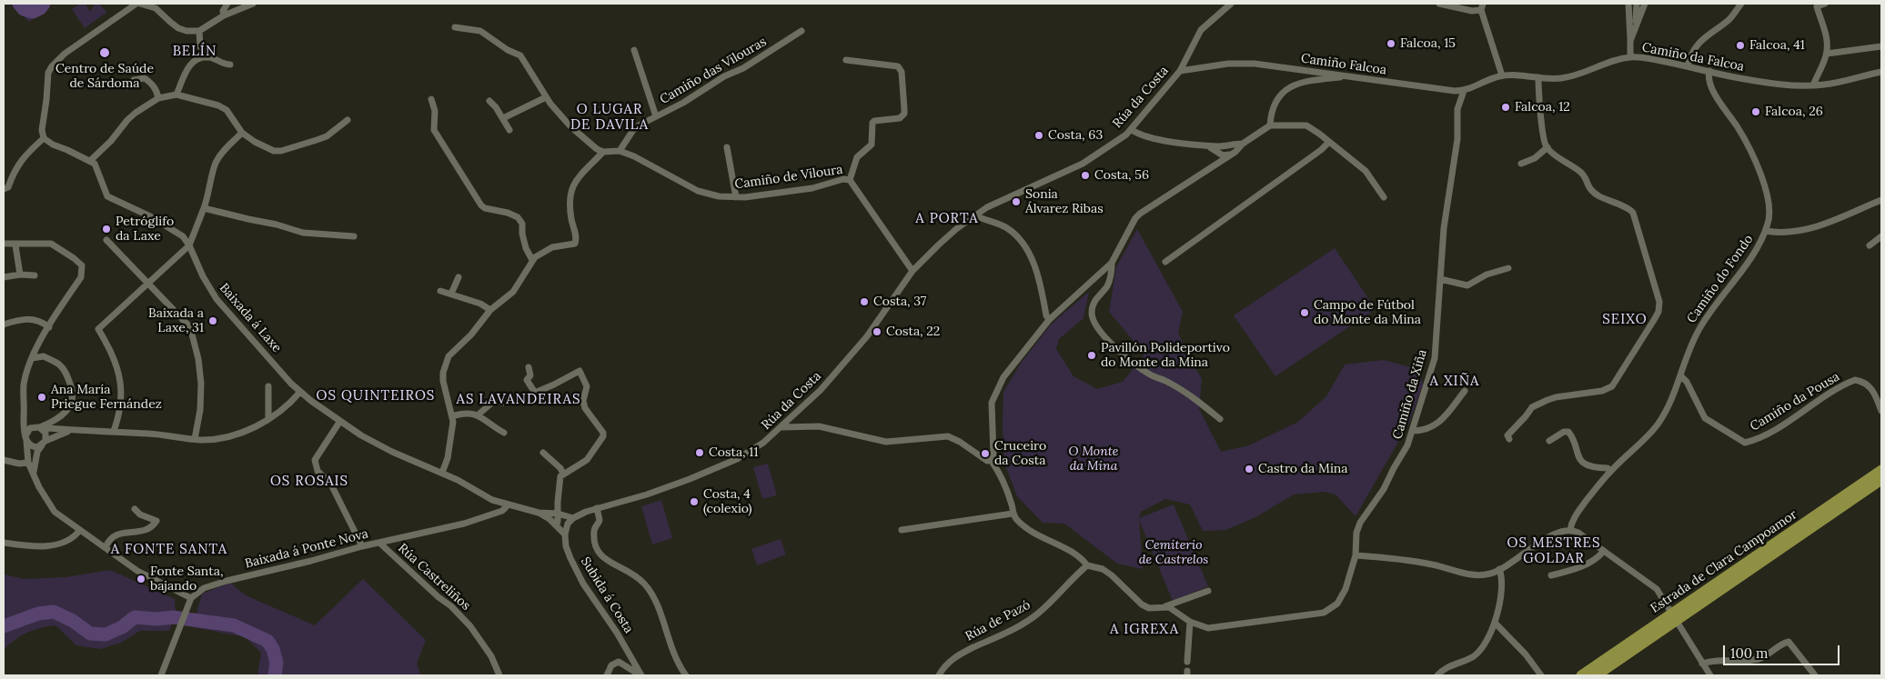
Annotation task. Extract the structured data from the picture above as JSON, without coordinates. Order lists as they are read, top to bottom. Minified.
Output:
{"streets":{"main road":["Estrada de Clara Campoamor"],"street":["Camiño da Falcoa","Camiño Falcoa","Camiño das Vilouras","Rúa da Costa","Camiño de Viloura","Camiño do Fondo","Baixada á Laxe","Camiño da Xiña","Camiño da Pousa","Baixada á Ponte Nova","Rúa Castreliños","Subida á Costa","Rúa de Pazó"]},"crossings":[["Camiño da Falcoa","Camiño Falcoa"],["Camiño da Falcoa","Camiño do Fondo"],["Camiño Falcoa","Rúa da Costa"],["Camiño Falcoa","Camiño da Xiña"],["Camiño das Vilouras","Camiño de Viloura"],["Rúa da Costa","Camiño de Viloura"],["Rúa da Costa","Baixada á Laxe"],["Rúa da Costa","Subida á Costa"],["Camiño do Fondo","Camiño da Pousa"],["Baixada á Laxe","Baixada á Ponte Nova"],["Baixada á Laxe","Subida á Costa"],["Baixada á Ponte Nova","Rúa Castreliños"]],"districts":["BELÍN","O LUGAR DE DAVILA","A PORTA","SEIXO","A XIÑA","OS QUINTEIROS","AS LAVANDEIRAS","OS ROSAIS","OS MESTRES GOLDAR","A FONTE SANTA","A IGREXA"],"parks":["O Monte da Mina","Cemiterio de Castrelos"],"places":["Falcoa, 15","Falcoa, 41","Centro de Saúde de Sárdoma","Falcoa, 12","Falcoa, 26","Costa, 63","Costa, 56","Sonia Álvarez Ribas","Petróglifo da Laxe","Costa, 37","Campo de Fútbol do Monte da Mina","Baixada a Laxe, 31","Costa, 22","Pavillón Polideportivo do Monte da Mina","Ana María Priegue Fernández","Costa, 11","Cruceiro da Costa","Castro da Mina","Costa, 4 (colexio)","Fonte Santa, bajando"],"scale_bar":"100 m"}
